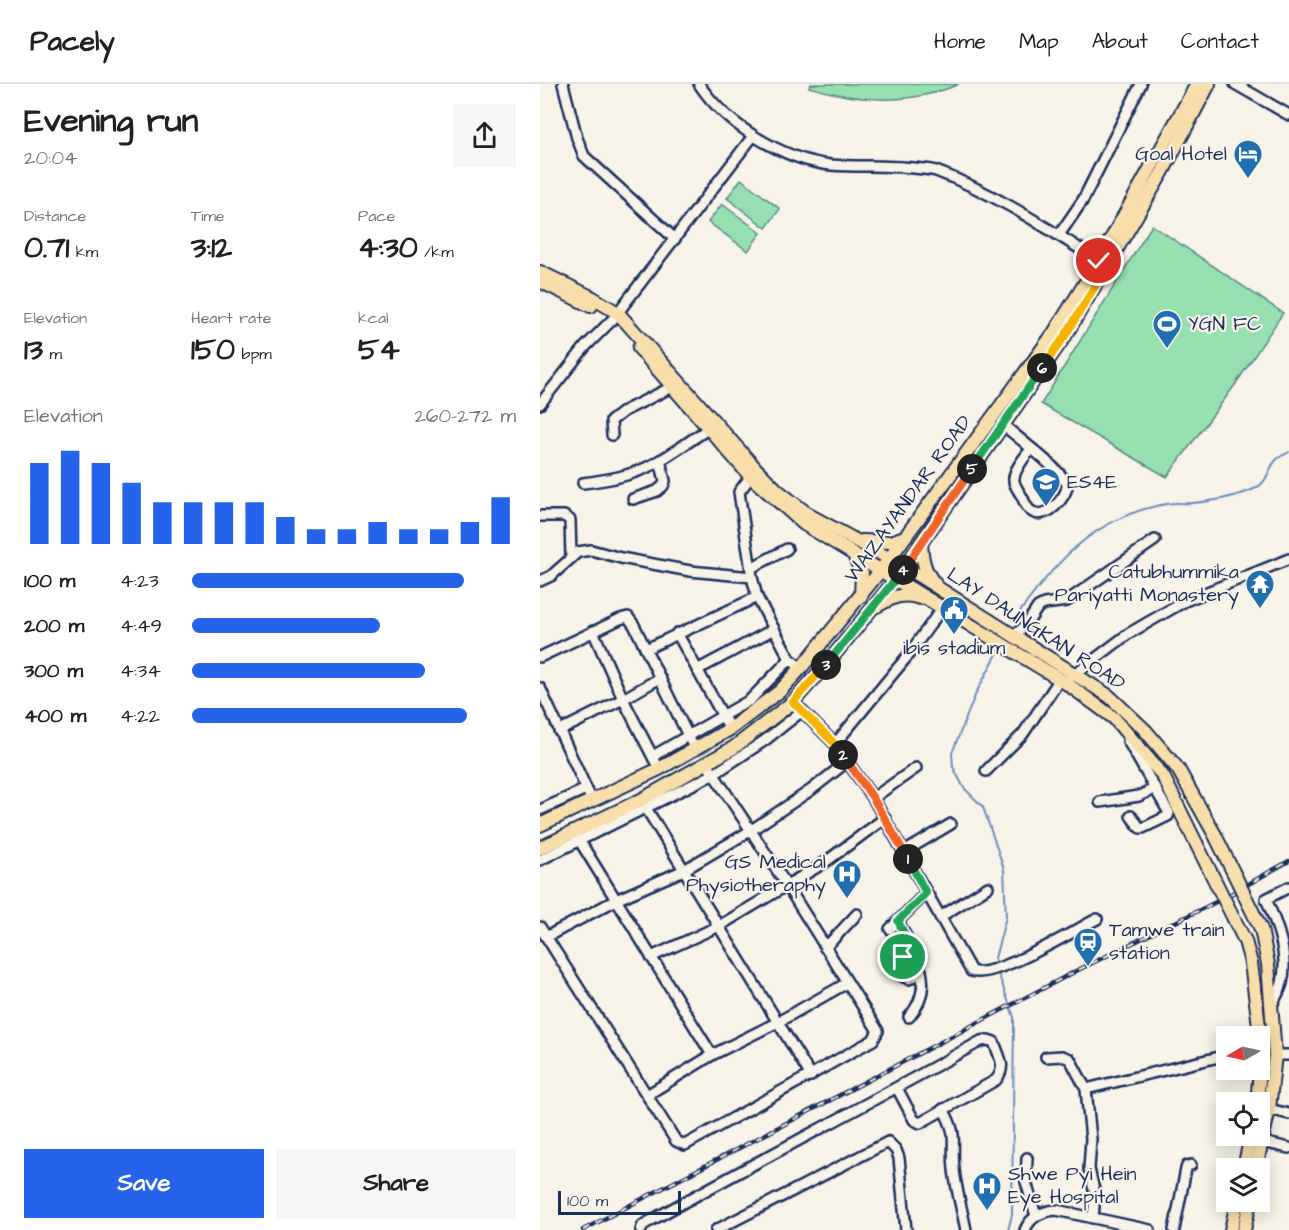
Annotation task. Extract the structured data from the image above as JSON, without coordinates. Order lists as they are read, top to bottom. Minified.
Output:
{"streets":{"main road":["WAIZAYANDAR ROAD","LAY DAUNGKAN ROAD"]},"crossings":[["WAIZAYANDAR ROAD","LAY DAUNGKAN ROAD"]],"places":{"hotel":["Goal Hotel"],"sports":["YGN FC"],"school or university":["ES4E"],"temple":["Catubhummika Pariyatti Monastery"],"public building":["ibis stadium"],"hospital":["GS Medical Physiotheraphy","Shwe Pyi Hein Eye Hospital"],"station":["Tamwe train station"]},"scale_bar":"100 m","north":"left","page":{"header":"Pacely","nav":["Home","Map","About","Contact"],"heading":["Evening run","20:04"],"stats":[["Distance","0.71 km"],["Time","3:12"],["Pace","4:30 /km"],["Elevation","13 m"],["Heart rate","150 bpm"],["kcal","54"]],"pins":["6","5","4","3","2","1"],"chart":["Elevation","260–272 m"],"list":[{"name":"100 m","note":"4:23"},{"name":"200 m","note":"4:49"},{"name":"300 m","note":"4:34"},{"name":"400 m","note":"4:22"}],"buttons":["Save","Share"],"scale":"100 m"}}
